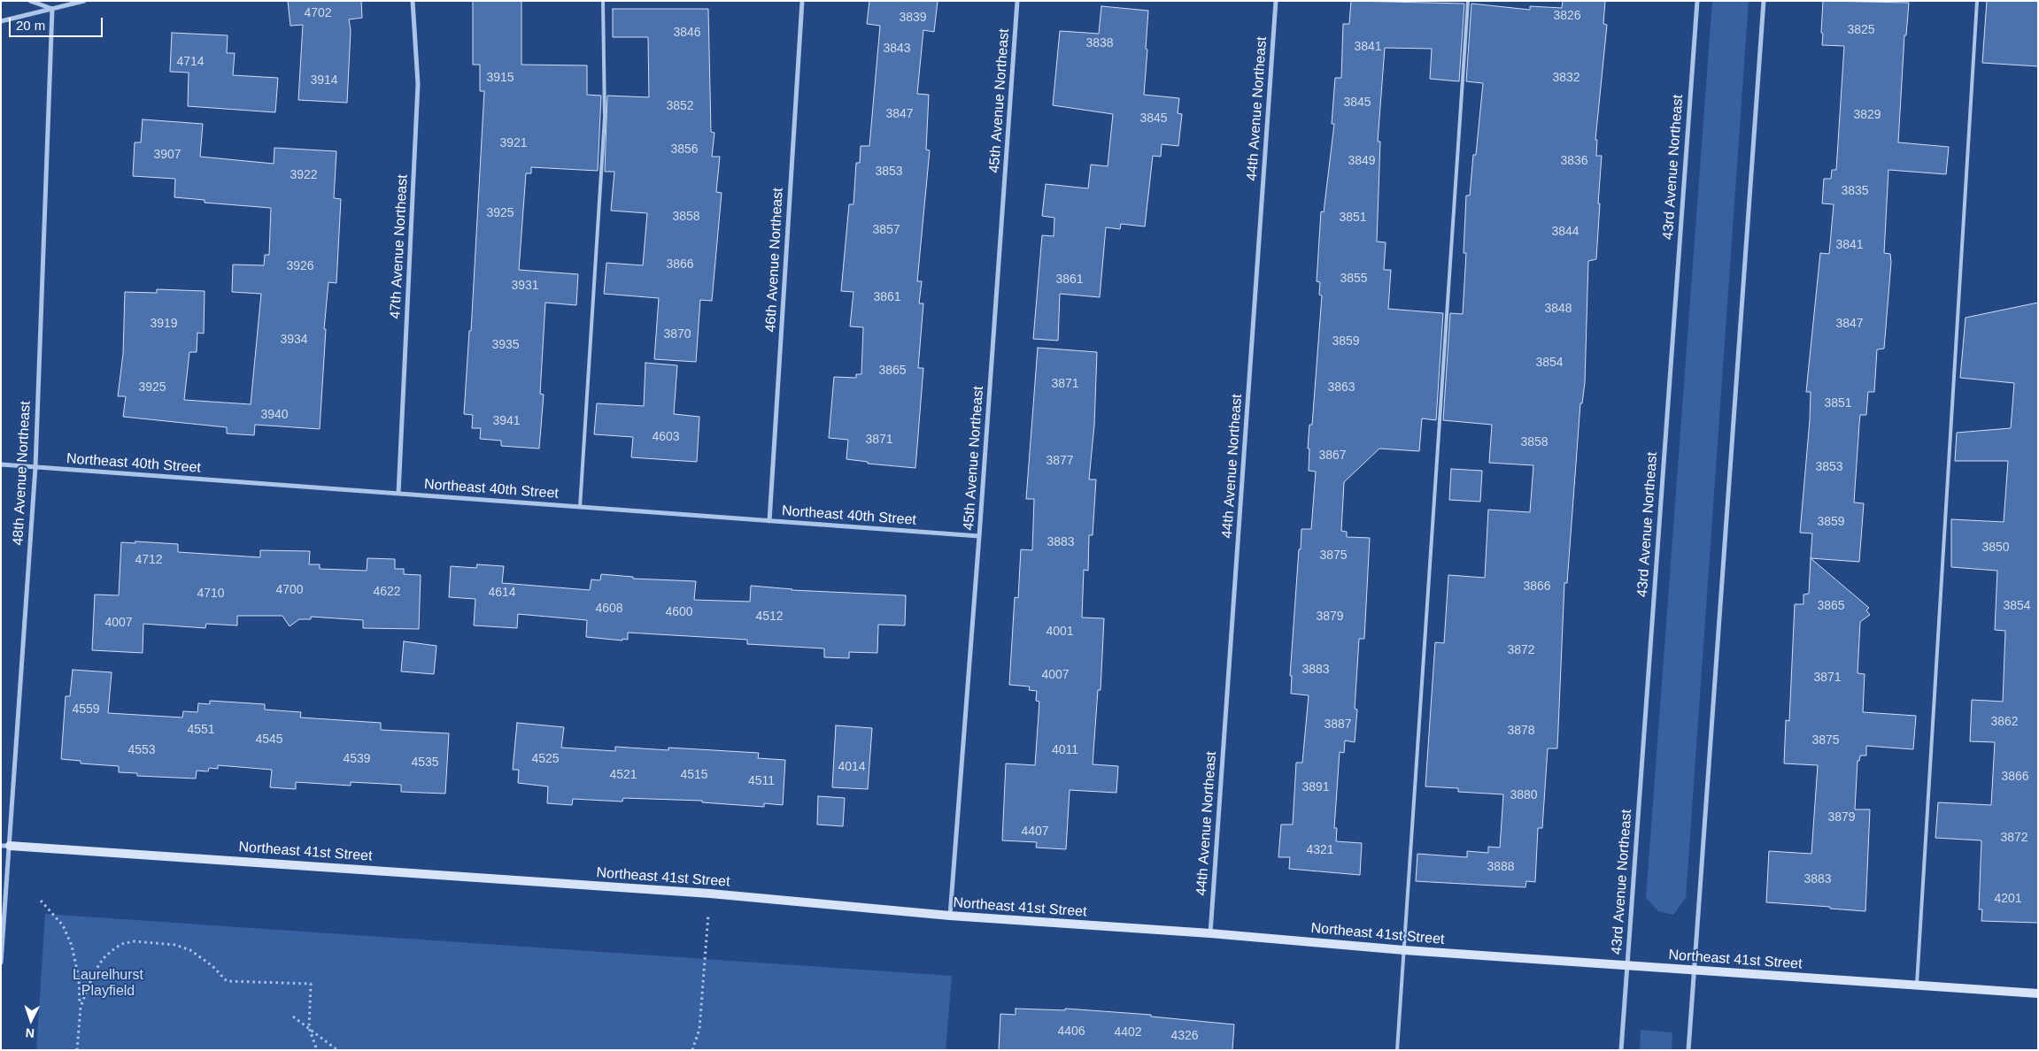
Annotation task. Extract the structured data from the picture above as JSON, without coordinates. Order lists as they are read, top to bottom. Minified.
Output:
{"streets":{"street":["45th Avenue Northeast","44th Avenue Northeast","43rd Avenue Northeast","47th Avenue Northeast","46th Avenue Northeast","Northeast 40th Street","48th Avenue Northeast","Northeast 41st Street"]},"crossings":[["45th Avenue Northeast","Northeast 40th Street"],["45th Avenue Northeast","Northeast 41st Street"],["44th Avenue Northeast","Northeast 41st Street"],["43rd Avenue Northeast","Northeast 41st Street"],["47th Avenue Northeast","Northeast 40th Street"],["46th Avenue Northeast","Northeast 40th Street"],["Northeast 40th Street","48th Avenue Northeast"],["48th Avenue Northeast","Northeast 41st Street"]],"parks":["Laurelhurst Playfield"],"house_numbers":["4702","3826","3839","3825","3846","3838","3841","3843","4714","3915","3832","3914","3845","3852","3847","3829","3845","3921","3856","3907","3849","3836","3853","3922","3835","3925","3858","3851","3857","3844","3841","3866","3926","3855","3861","3931","3861","3848","3919","3847","3870","3934","3859","3935","3854","3865","3871","3925","3863","3851","3940","3941","4603","3871","3858","3867","3877","3853","3859","3883","3850","3875","4712","3866","4700","4622","4614","4710","3865","3854","4608","4600","4512","3879","4007","4001","3872","3883","4007","3871","4559","3862","3887","4551","3878","4545","3875","4553","4011","4539","4525","4535","4014","4521","4515","3866","4511","3891","3880","3879","4407","3872","4321","3888","3883","4201","4406","4402","4326"],"scale_bar":"20 m","north":"bottom"}
